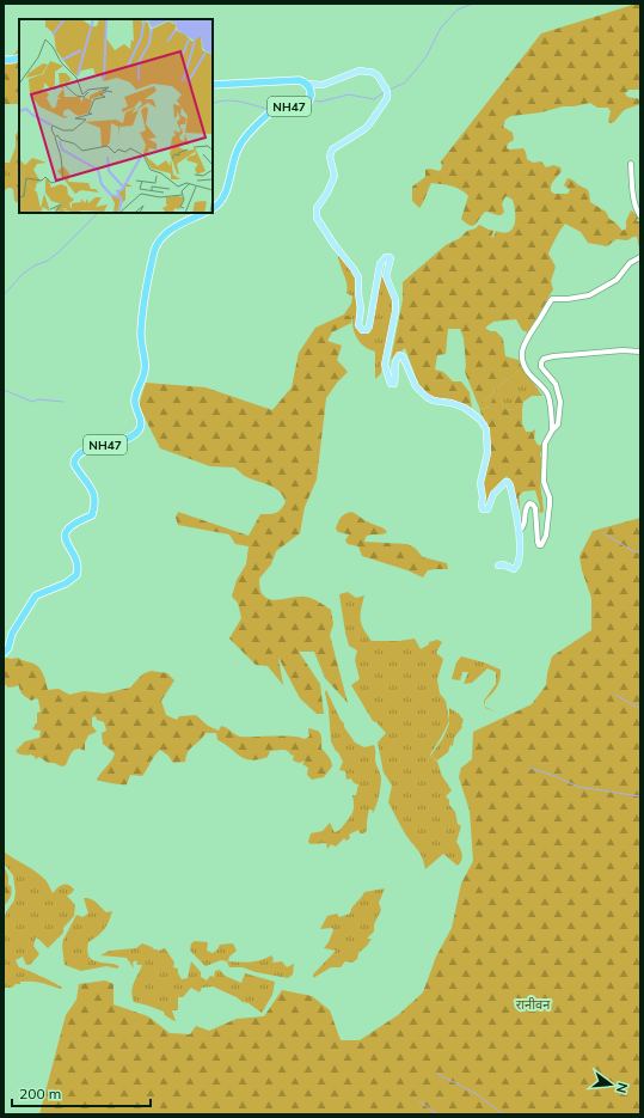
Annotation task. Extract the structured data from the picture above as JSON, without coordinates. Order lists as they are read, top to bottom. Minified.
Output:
{"streets":{"highway":["NH47"]},"parks":["रानीवन"],"scale_bar":"200 m","north":"right"}
